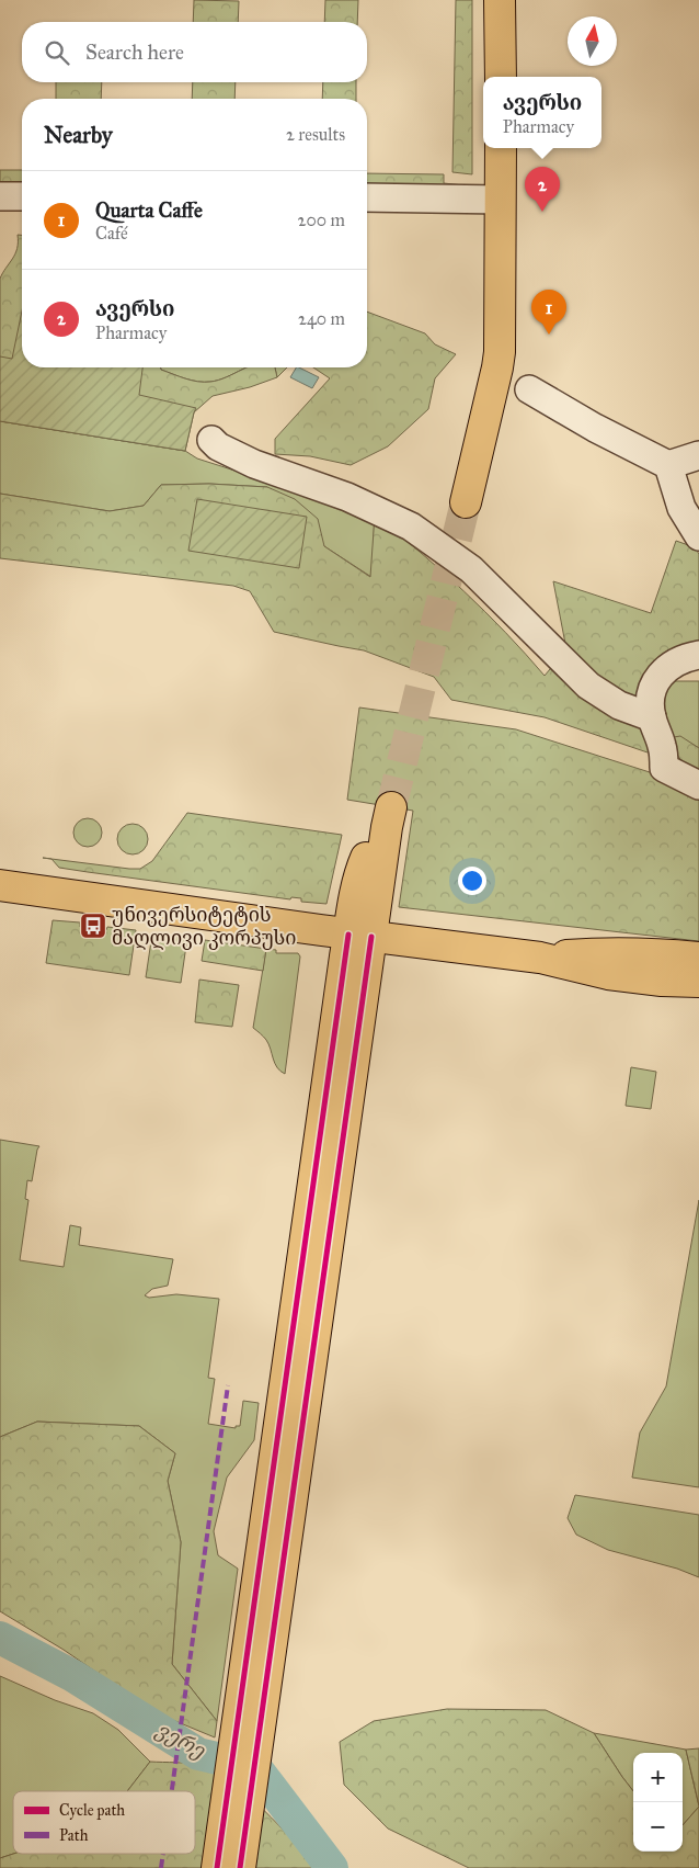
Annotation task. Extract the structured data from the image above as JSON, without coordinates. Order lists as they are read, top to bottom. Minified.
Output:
{"water":["ვერე"],"places":{"bus stop":["უნივერსიტეტის მაღლივი კორპუსი"]},"legend":["Cycle path","Path"],"north":"top","page":{"search":"Search here","popup":["ავერსი","Pharmacy"],"heading":["Nearby","2 results"],"pins":["2","1"],"list":[{"mark":"1","name":"Quarta Caffe","note":"Café","value":"200 m"},{"mark":"2","name":"ავერსი","note":"Pharmacy","value":"240 m"}],"map_buttons":["+","−"]}}
